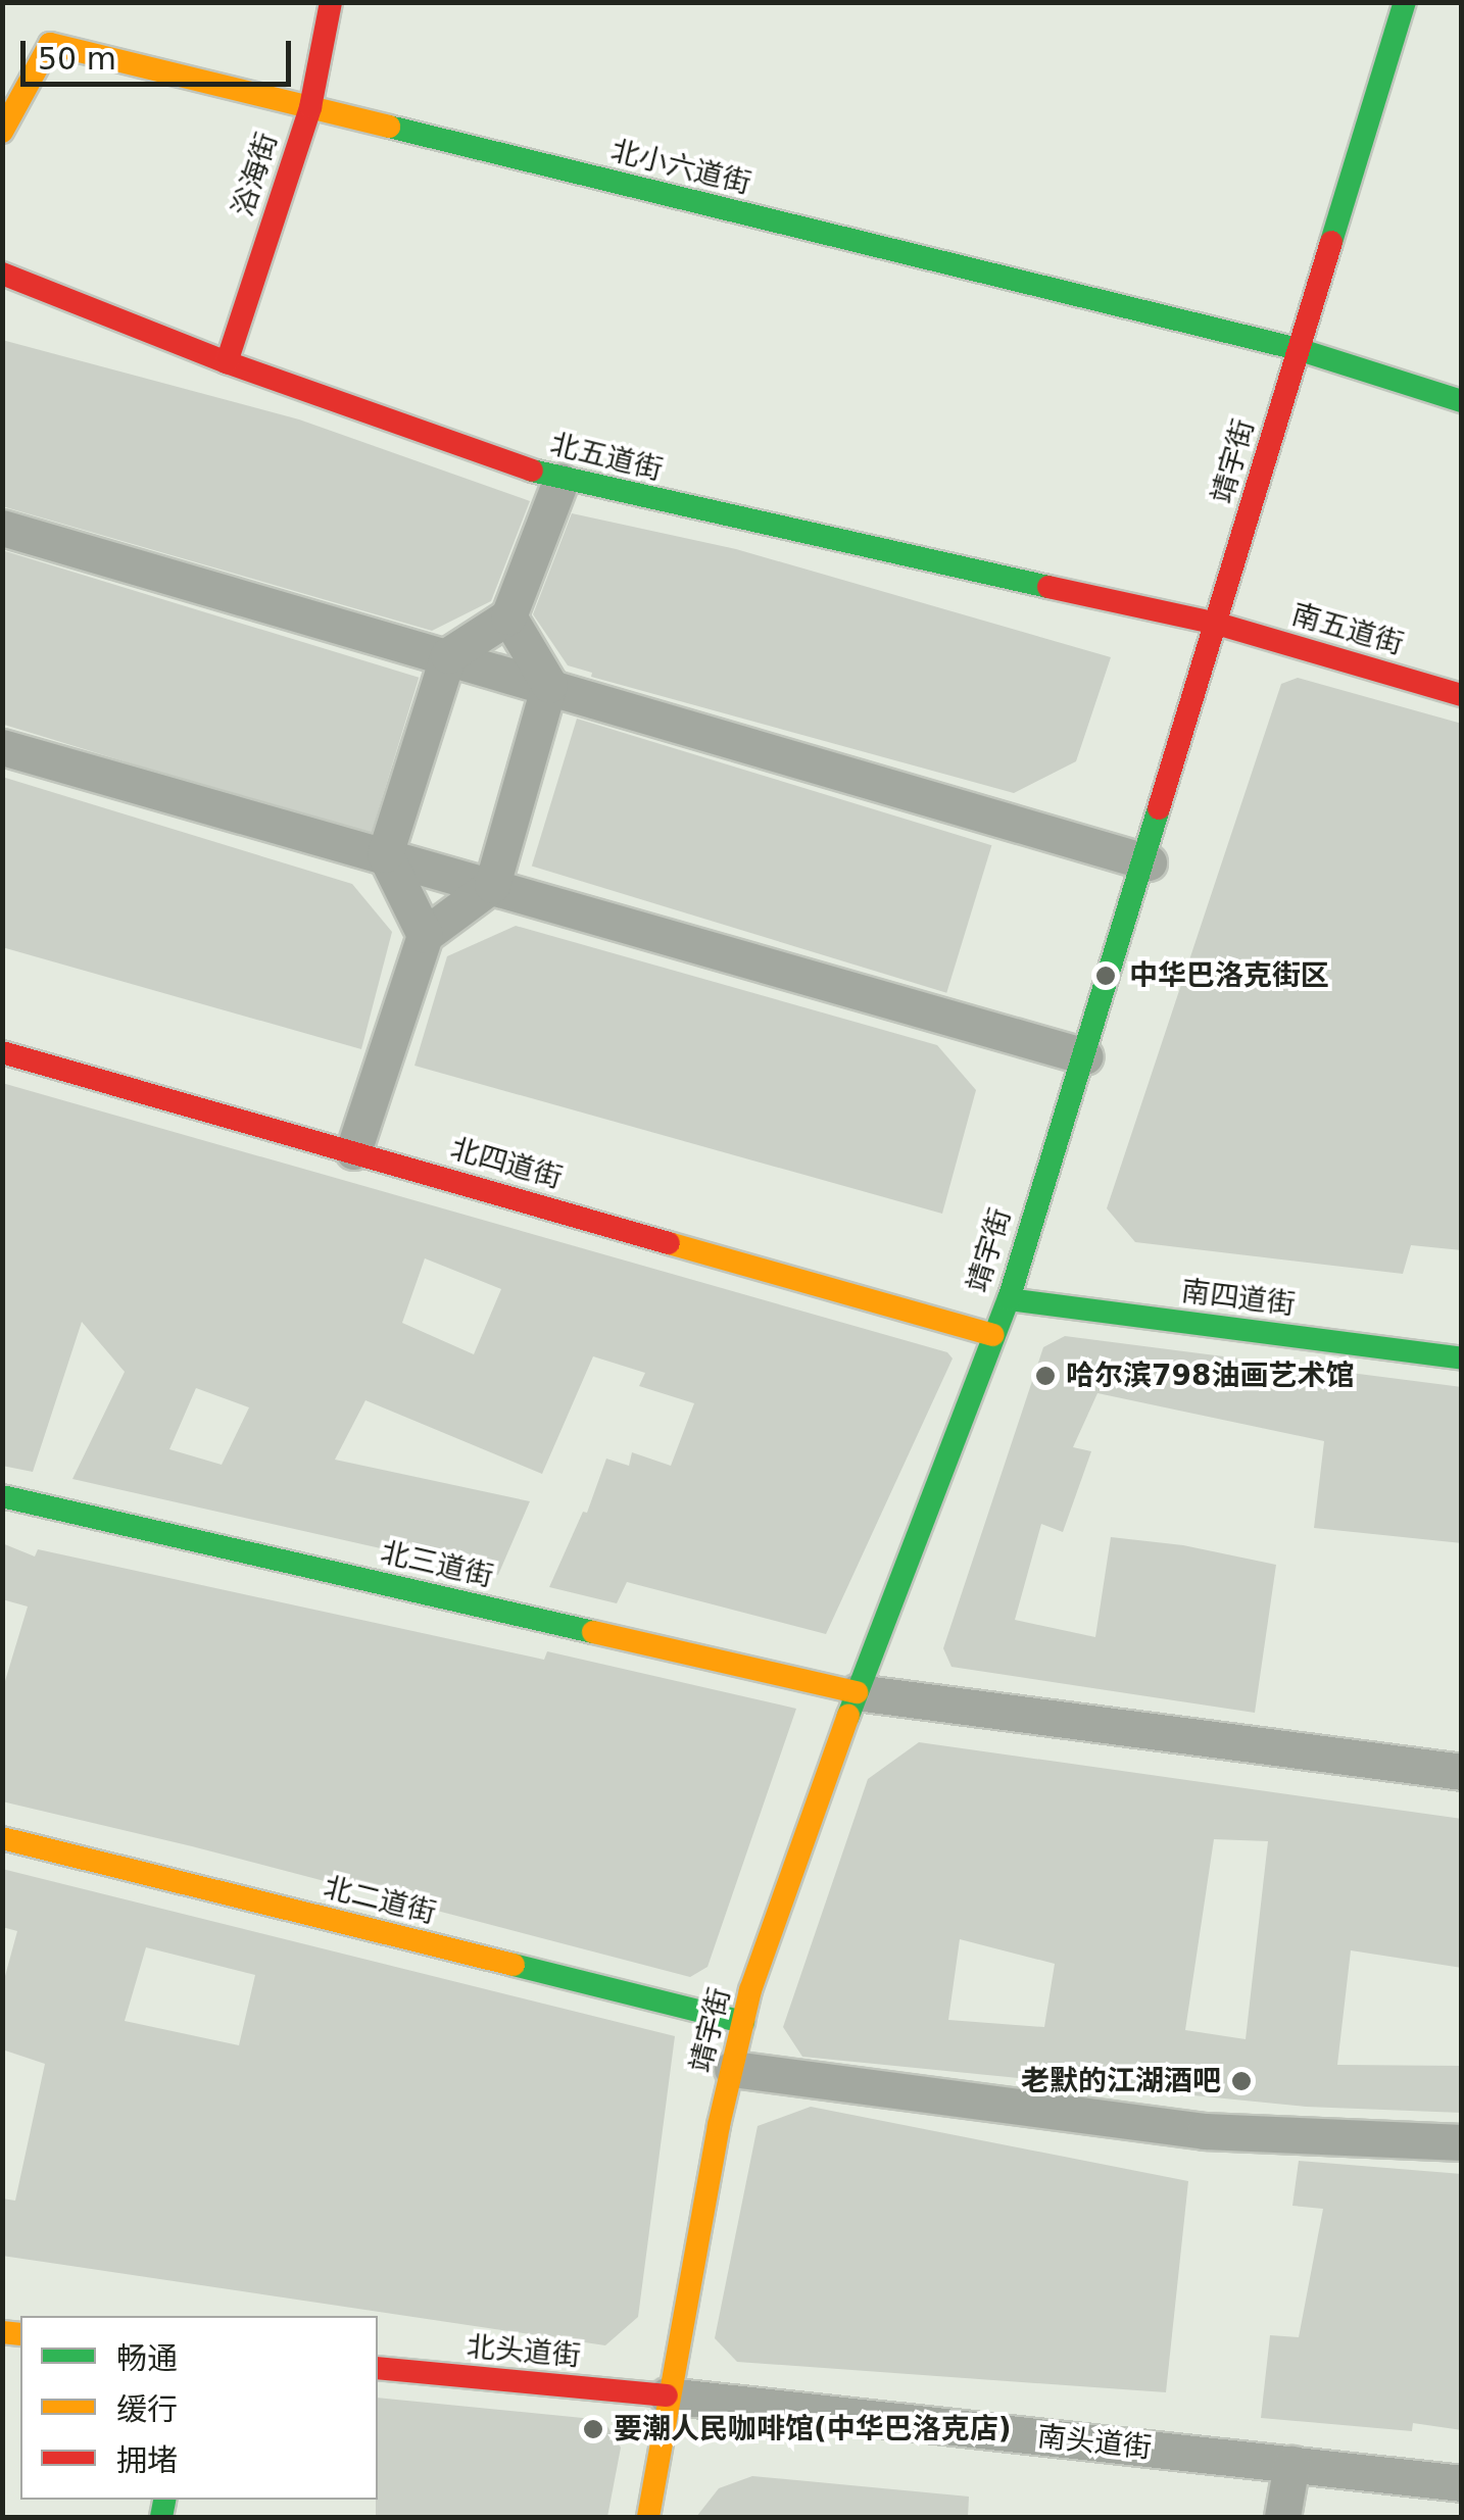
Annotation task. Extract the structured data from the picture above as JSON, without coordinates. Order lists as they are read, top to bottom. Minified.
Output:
{"streets":{"street":["北小六道街","浴海街","北五道街","靖宇街","南五道街","北四道街","南四道街","北三道街","北二道街","北头道街","南头道街"]},"crossings":[["北小六道街","浴海街"],["北小六道街","靖宇街"],["浴海街","北五道街"],["北五道街","靖宇街"],["北五道街","南五道街"],["靖宇街","南五道街"],["靖宇街","北四道街"],["靖宇街","南四道街"],["靖宇街","北三道街"],["靖宇街","北二道街"],["靖宇街","北头道街"],["靖宇街","南头道街"],["北头道街","南头道街"]],"places":["中华巴洛克街区","哈尔滨798油画艺术馆","老默的江湖酒吧","要潮人民咖啡馆(中华巴洛克店)"],"legend":["畅通","缓行","拥堵"],"scale_bar":"50 m"}
